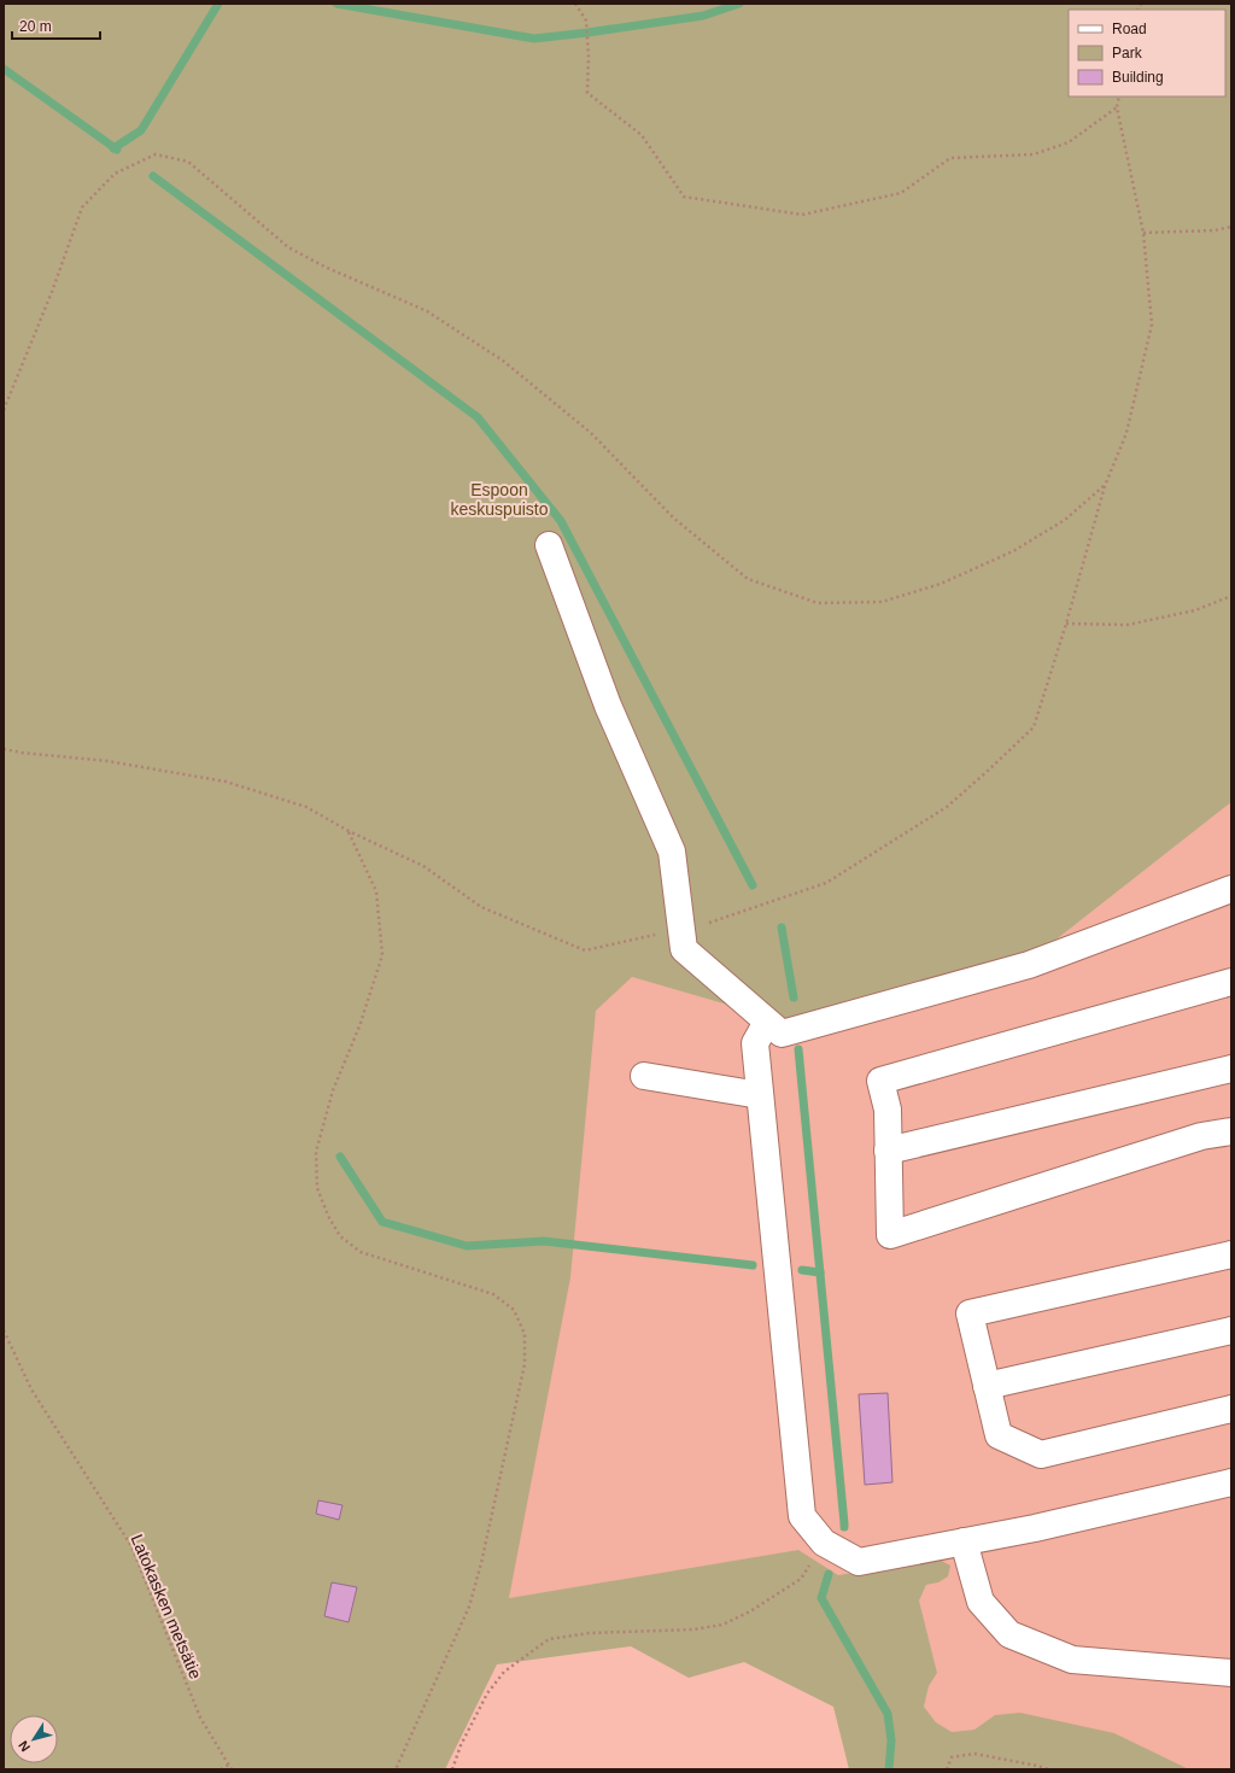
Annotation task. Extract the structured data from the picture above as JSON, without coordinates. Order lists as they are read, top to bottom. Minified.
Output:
{"streets":{"path":["Latokasken metsätie"]},"parks":["Espoon keskuspuisto"],"legend":["Road","Park","Building"],"scale_bar":"20 m","north":"bottom left"}
